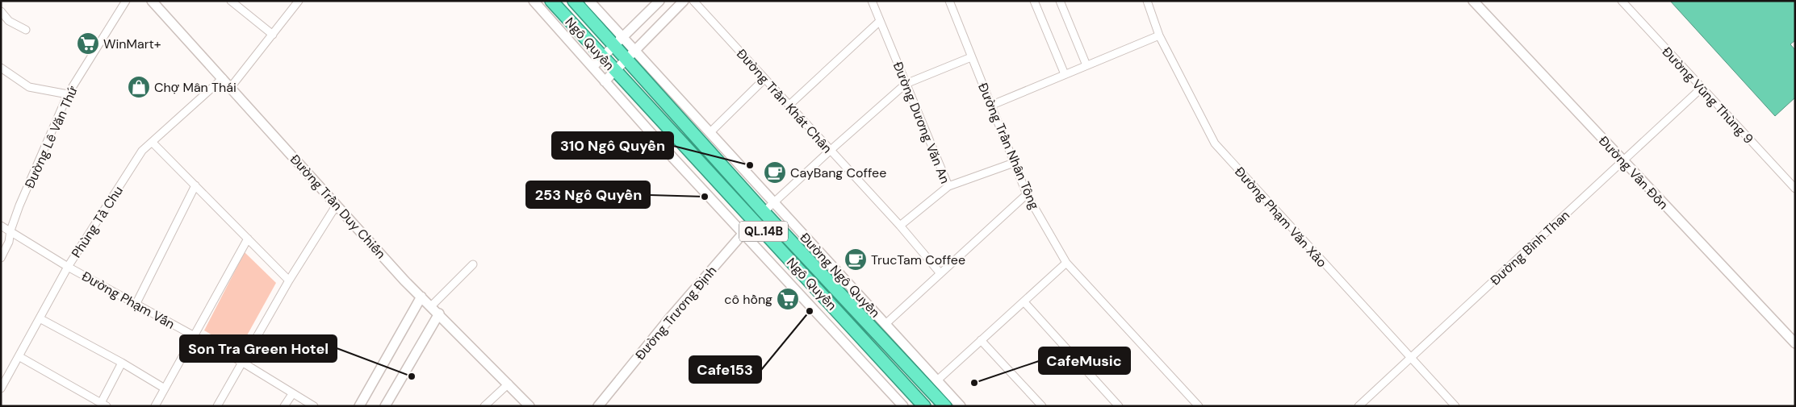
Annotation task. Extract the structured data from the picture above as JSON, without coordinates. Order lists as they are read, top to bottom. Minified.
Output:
{"streets":{"highway":["Ngô Quyền","QL.14B"],"street":["Đường Vũng Thùng 9","Đường Trần Khát Chân","Đường Dương Văn An","Đường Lê Văn Thứ","Đường Trần Nhân Tông","Đường Vân Đồn","Đường Trần Duy Chiến","Đường Phạm Văn Xảo","Phùng Tả Chu","Đường Bình Than","Đường Ngô Quyền","Đường Phạm Vấn","Đường Trương Định"]},"crossings":[["Ngô Quyền","Đường Ngô Quyền"],["Ngô Quyền","Đường Trương Định"],["Đường Vũng Thùng 9","Đường Bình Than"],["Đường Trần Khát Chân","Đường Dương Văn An"],["Đường Lê Văn Thứ","Đường Phạm Vấn"],["Đường Vân Đồn","Đường Bình Than"],["Đường Trần Duy Chiến","Phùng Tả Chu"],["Đường Phạm Văn Xảo","Đường Bình Than"],["Phùng Tả Chu","Đường Phạm Vấn"]],"places":{"supermarket":["WinMart+","cô hồng"],"shop":["Chợ Mân Thái"],"other":["310 Ngô Quyền","253 Ngô Quyền","Cafe153","Son Tra Green Hotel","CafeMusic"],"cafe":["CayBang Coffee","TrucTam Coffee"]}}
